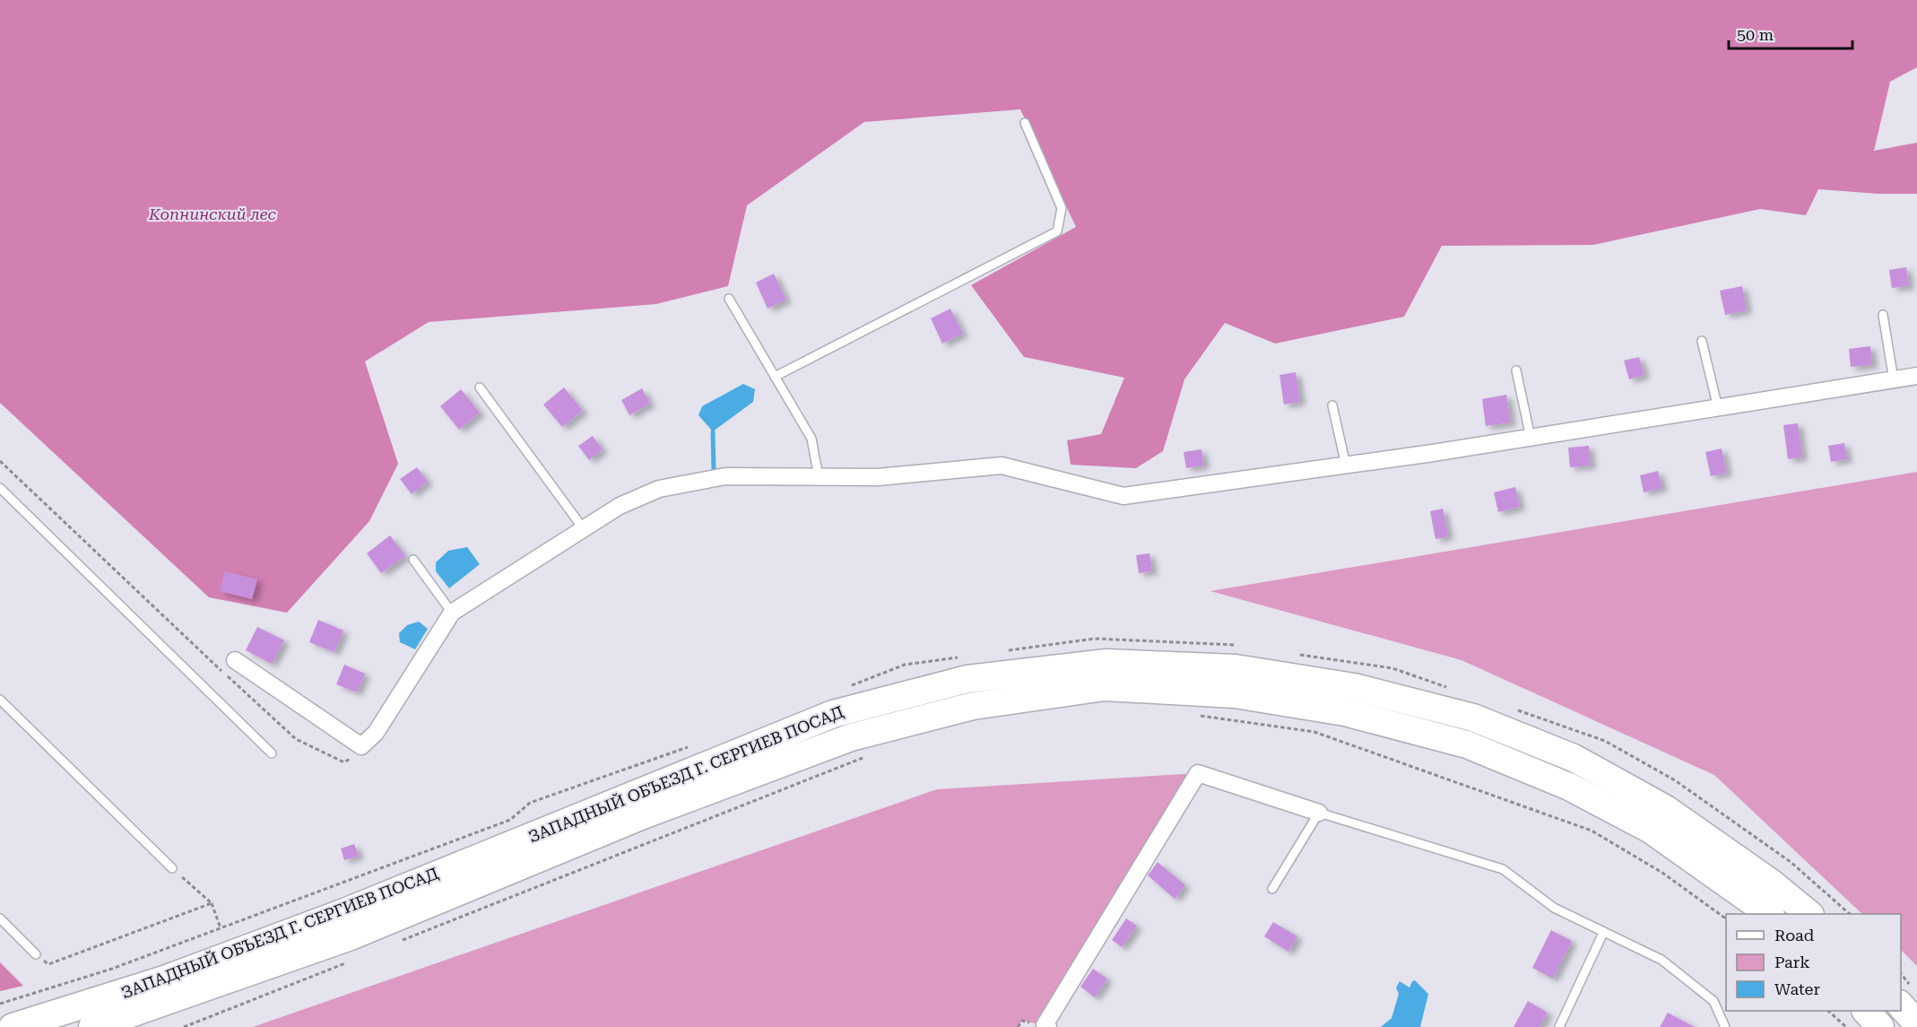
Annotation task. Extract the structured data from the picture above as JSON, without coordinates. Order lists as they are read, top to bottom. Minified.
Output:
{"streets":{"main road":["ЗАПАДНЫЙ ОБЪЕЗД Г. СЕРГИЕВ ПОСАД"]},"parks":["Копнинский лес"],"legend":["Road","Park","Water"],"scale_bar":"50 m"}
